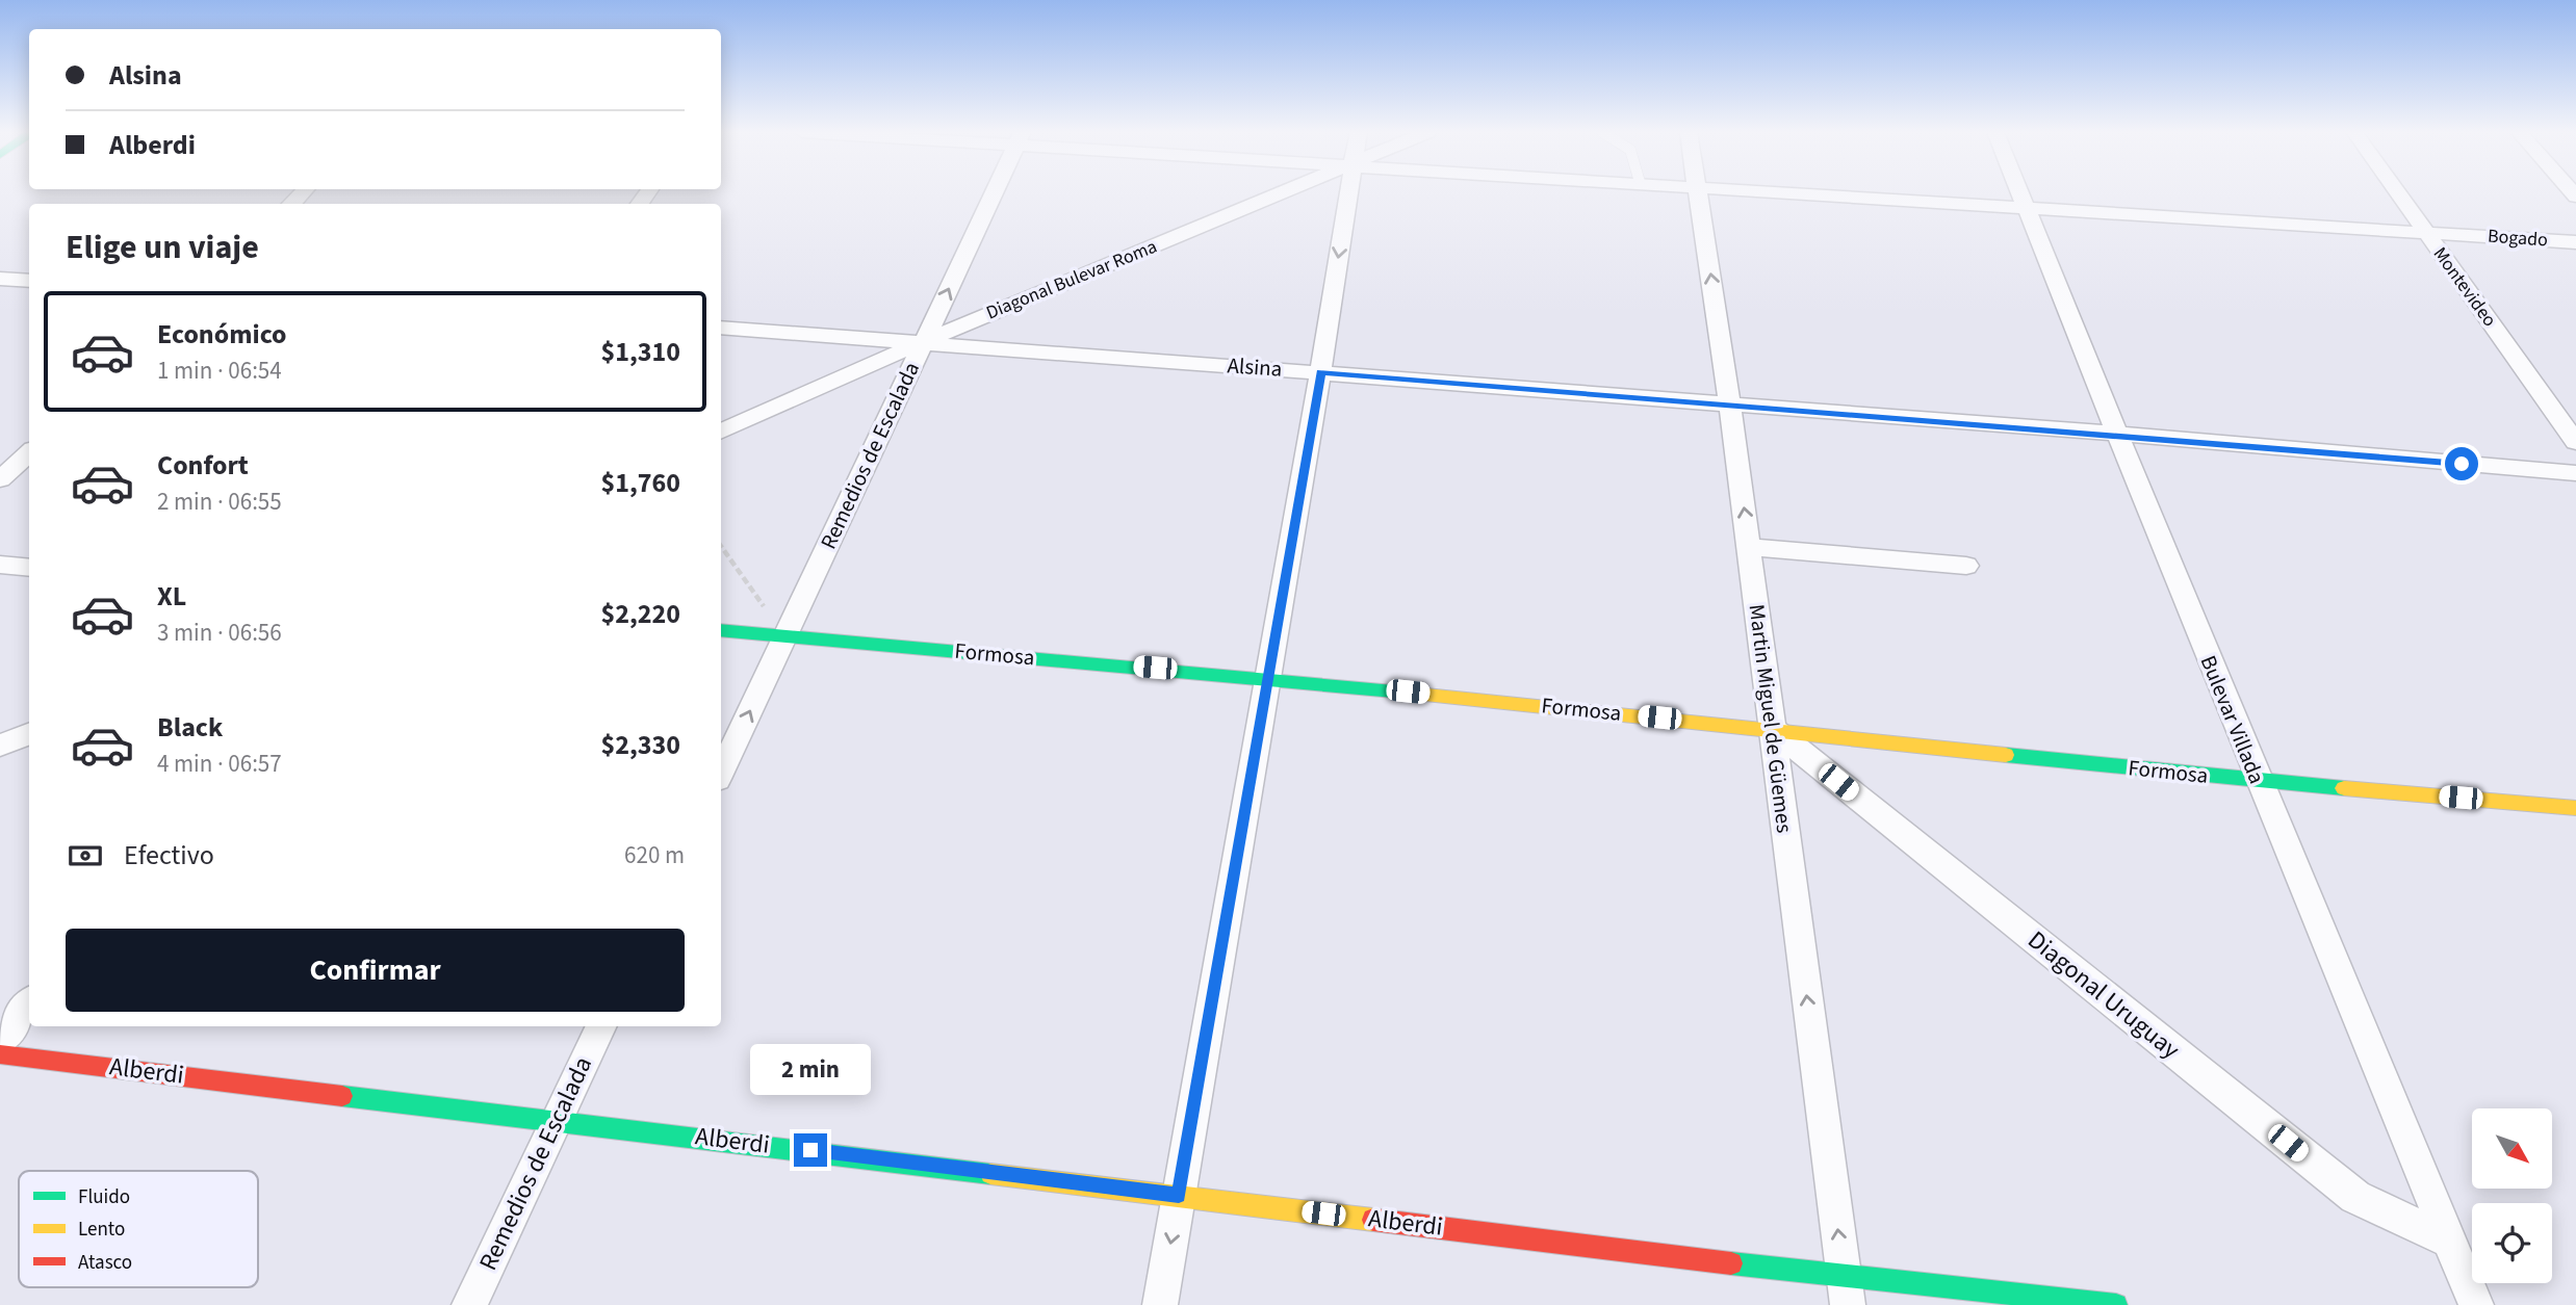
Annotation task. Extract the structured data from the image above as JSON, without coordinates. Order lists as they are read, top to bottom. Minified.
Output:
{"streets":{"street":["Bogado","Diagonal Bulevar Roma","Montevideo","Alsina","Remedios de Escalada","Formosa","Martin Miguel de Güemes","Bulevar Villada","Diagonal Uruguay","Alberdi"]},"crossings":[["Bogado","Montevideo"],["Bogado","Bulevar Villada"],["Diagonal Bulevar Roma","Alsina"],["Diagonal Bulevar Roma","Remedios de Escalada"],["Alsina","Remedios de Escalada"],["Alsina","Martin Miguel de Güemes"],["Alsina","Bulevar Villada"],["Remedios de Escalada","Formosa"],["Remedios de Escalada","Alberdi"],["Formosa","Martin Miguel de Güemes"],["Formosa","Bulevar Villada"],["Formosa","Diagonal Uruguay"],["Martin Miguel de Güemes","Diagonal Uruguay"],["Martin Miguel de Güemes","Alberdi"],["Bulevar Villada","Diagonal Uruguay"]],"one_way":["Martin Miguel de Güemes"],"legend":["Fluido","Lento","Atasco"],"north":"bottom right","page":{"banner":["Alsina","Alberdi"],"heading":"Elige un viaje","list":[{"name":"Económico","note":"1 min · 06:54","value":"$1,310"},{"name":"Confort","note":"2 min · 06:55","value":"$1,760"},{"name":"XL","note":"3 min · 06:56","value":"$2,220"},{"name":"Black","note":"4 min · 06:57","value":"$2,330"}],"pay":["Efectivo","620 m"],"buttons":"Confirmar","bubble":"2 min"}}
